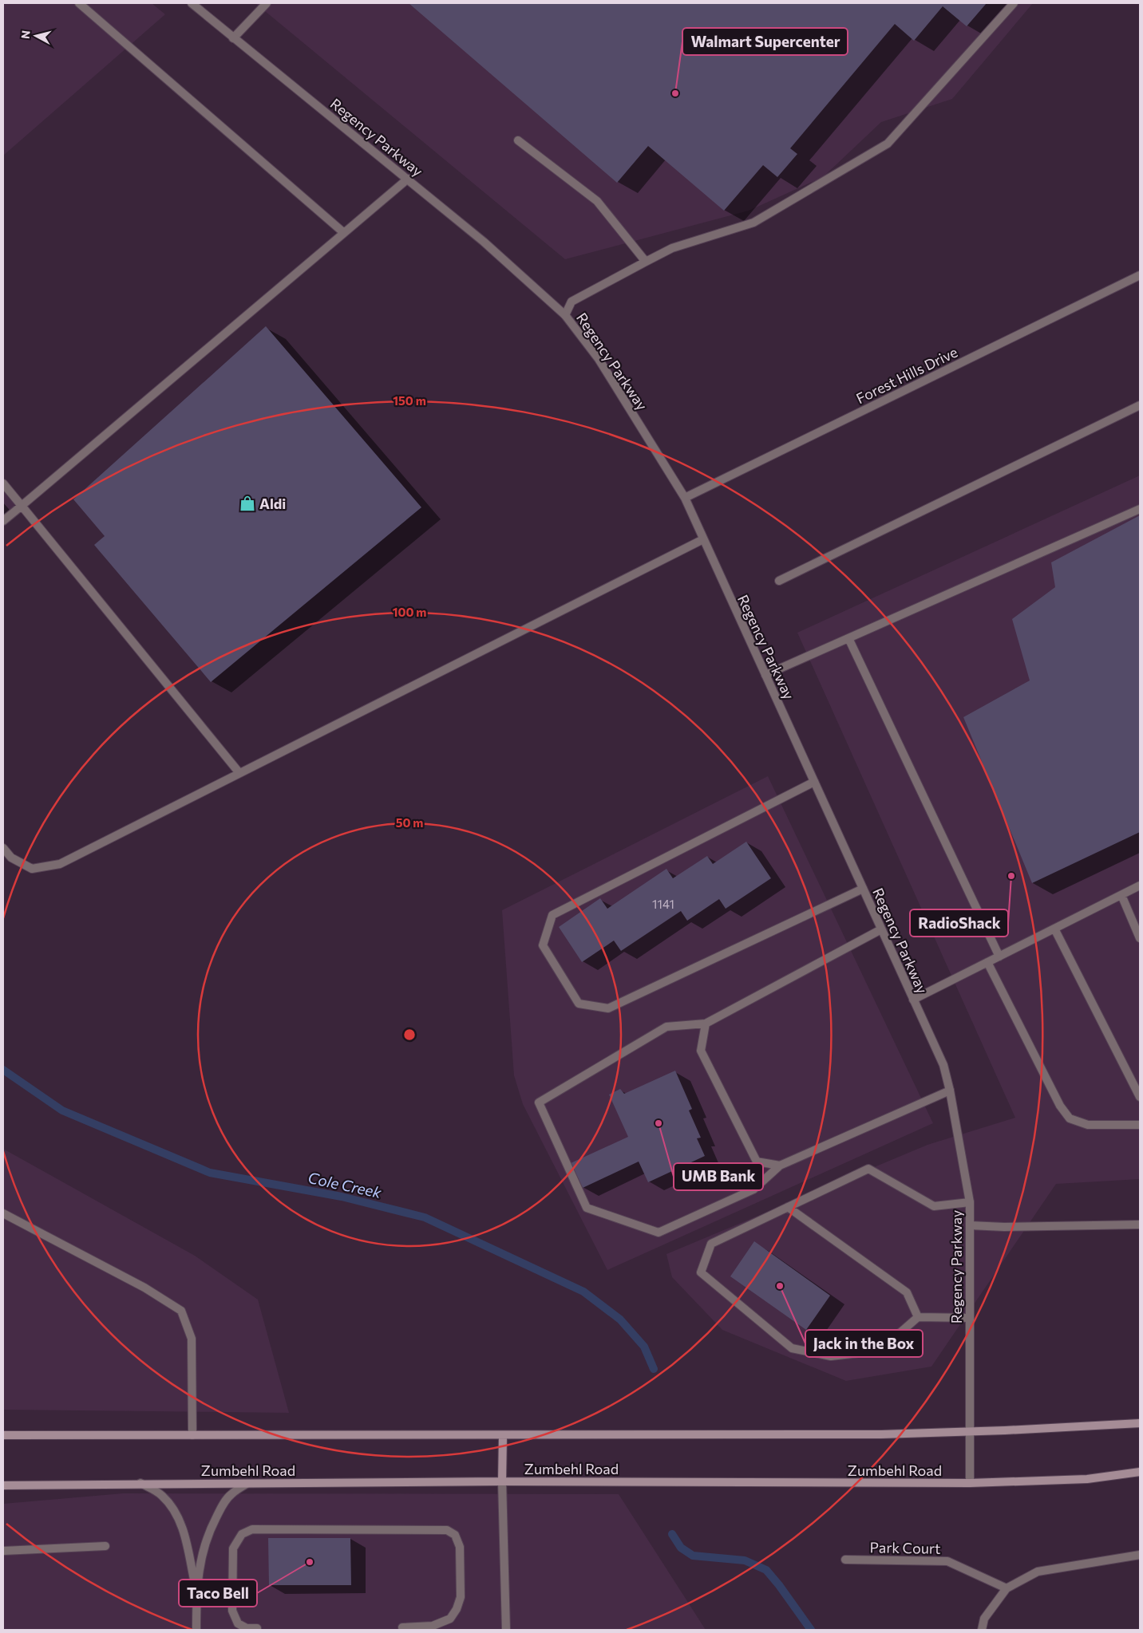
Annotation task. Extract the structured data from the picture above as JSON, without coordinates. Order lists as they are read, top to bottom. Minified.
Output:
{"streets":{"main road":["Zumbehl Road"],"street":["Regency Parkway","Forest Hills Drive","Park Court"]},"crossings":[["Regency Parkway","Forest Hills Drive"],["Regency Parkway","Zumbehl Road"]],"water":["Cole Creek"],"places":{"other":["Walmart Supercenter","RadioShack","UMB Bank","Jack in the Box","Taco Bell"],"shop":["Aldi"]},"house_numbers":["1141"],"north":"left","rings":["150 m","100 m","50 m"]}
